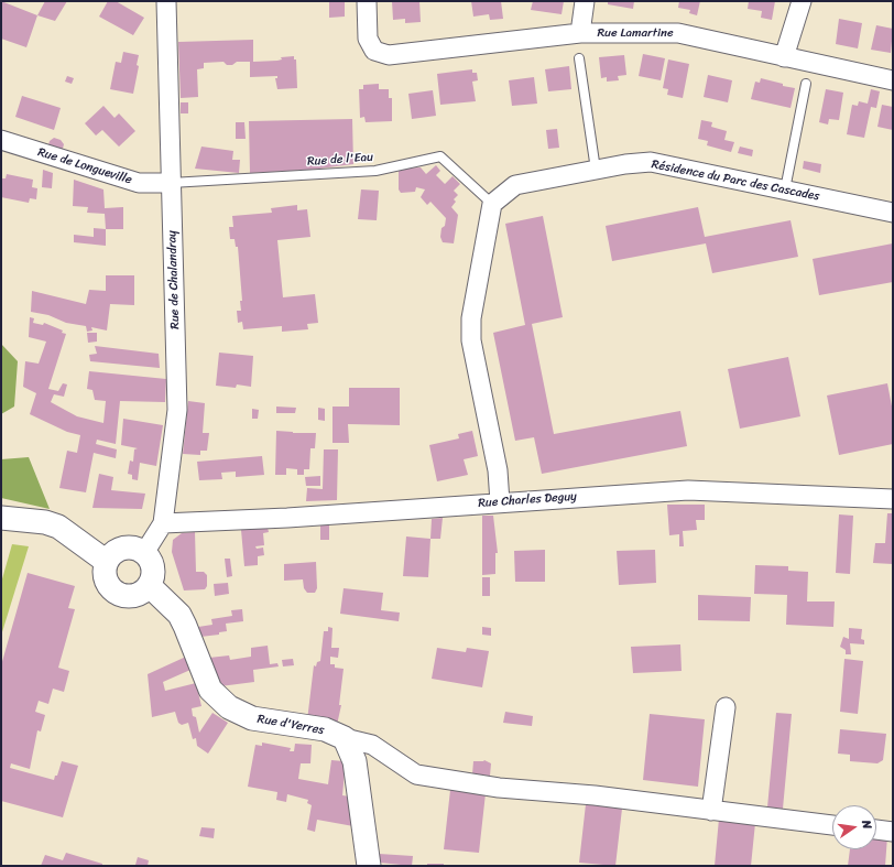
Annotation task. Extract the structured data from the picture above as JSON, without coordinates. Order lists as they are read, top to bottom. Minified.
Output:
{"streets":{"street":["Rue Lamartine","Rue de Longueville","Résidence du Parc des Cascades","Rue de Chalandray","Rue Charles Deguy","Rue d'Yerres"],"lane":["Rue de l'Eau"]},"crossings":[["Rue de l'Eau","Rue de Longueville"],["Rue de l'Eau","Résidence du Parc des Cascades"],["Rue de l'Eau","Rue de Chalandray"],["Rue de Longueville","Rue de Chalandray"],["Rue de Chalandray","Rue Charles Deguy"],["Rue de Chalandray","Rue d'Yerres"]],"north":"right"}
